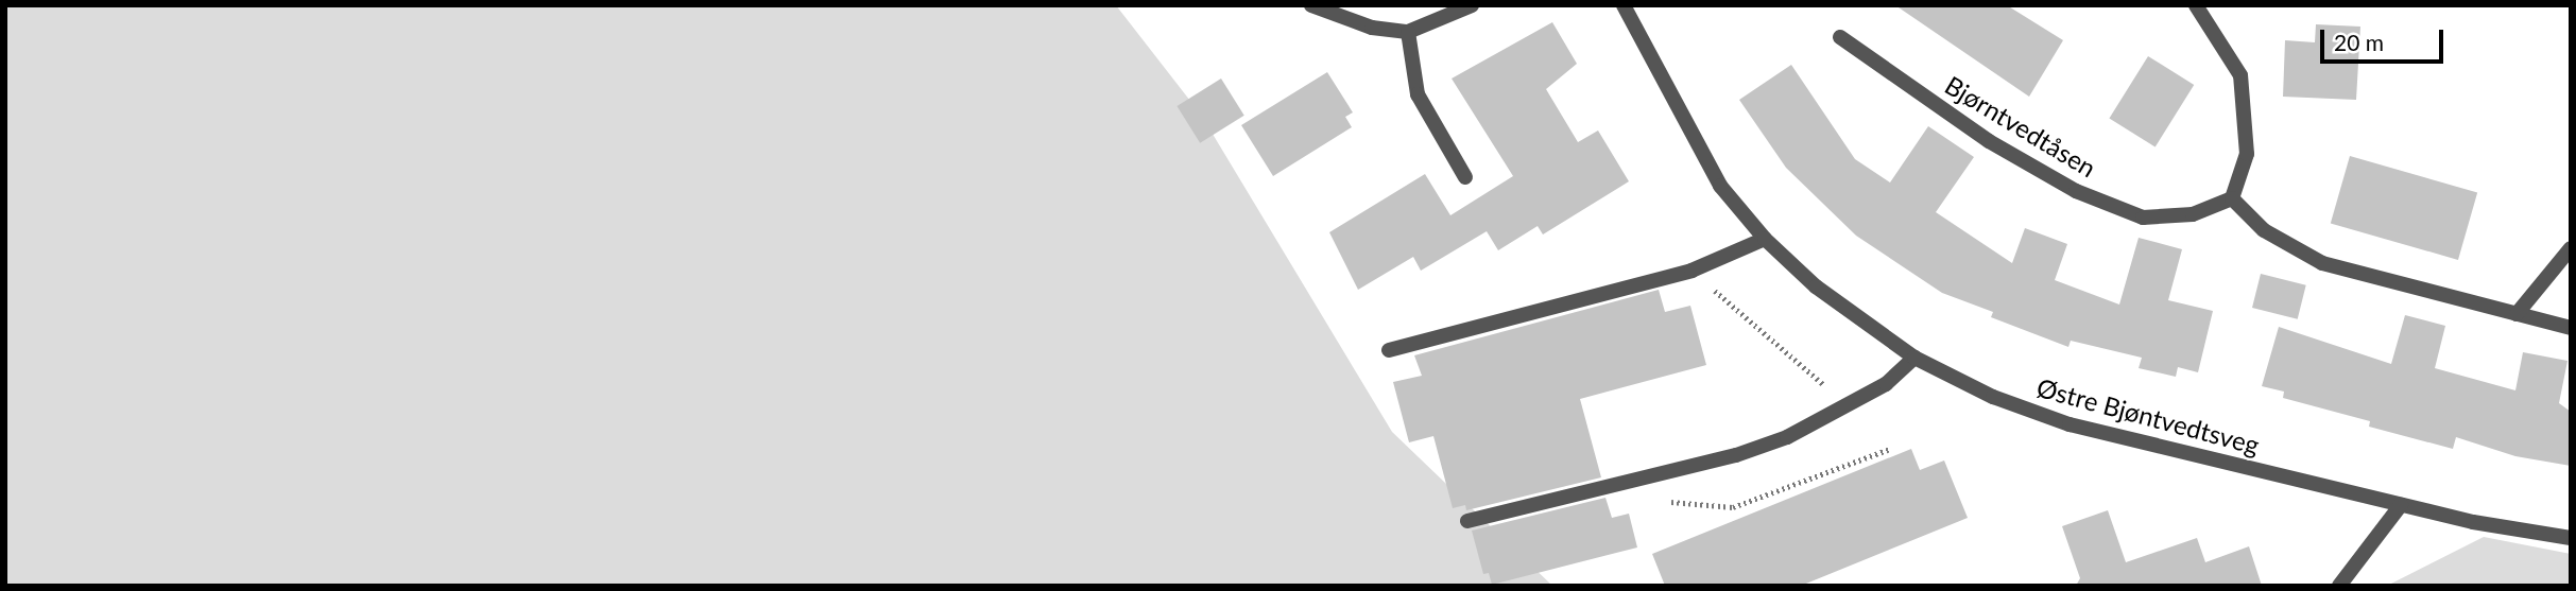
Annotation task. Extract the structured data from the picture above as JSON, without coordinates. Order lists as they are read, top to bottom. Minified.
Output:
{"streets":{"street":["Bjørntvedtåsen","Østre Bjøntvedtsveg"]},"scale_bar":"20 m"}
